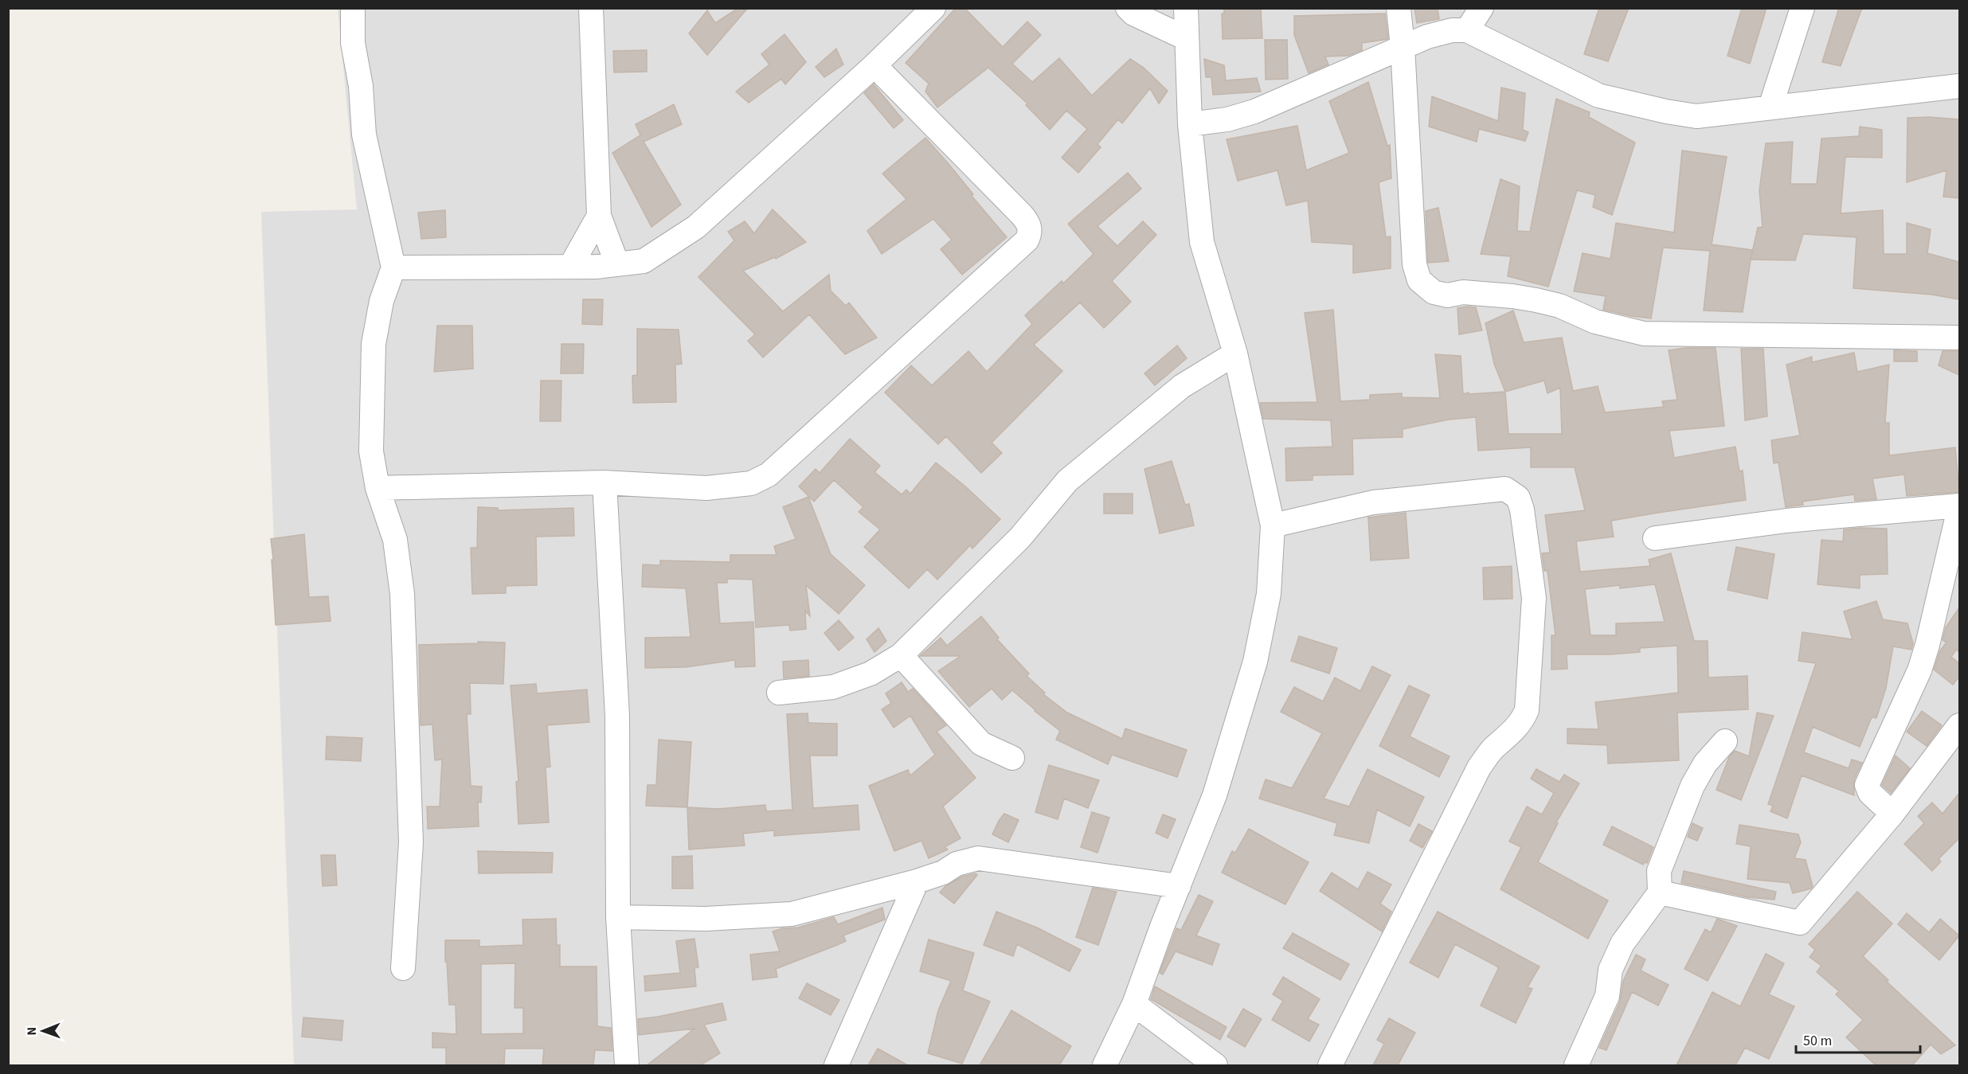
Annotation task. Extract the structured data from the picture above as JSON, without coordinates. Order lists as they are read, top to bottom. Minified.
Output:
{"scale_bar":"50 m","north":"left"}
